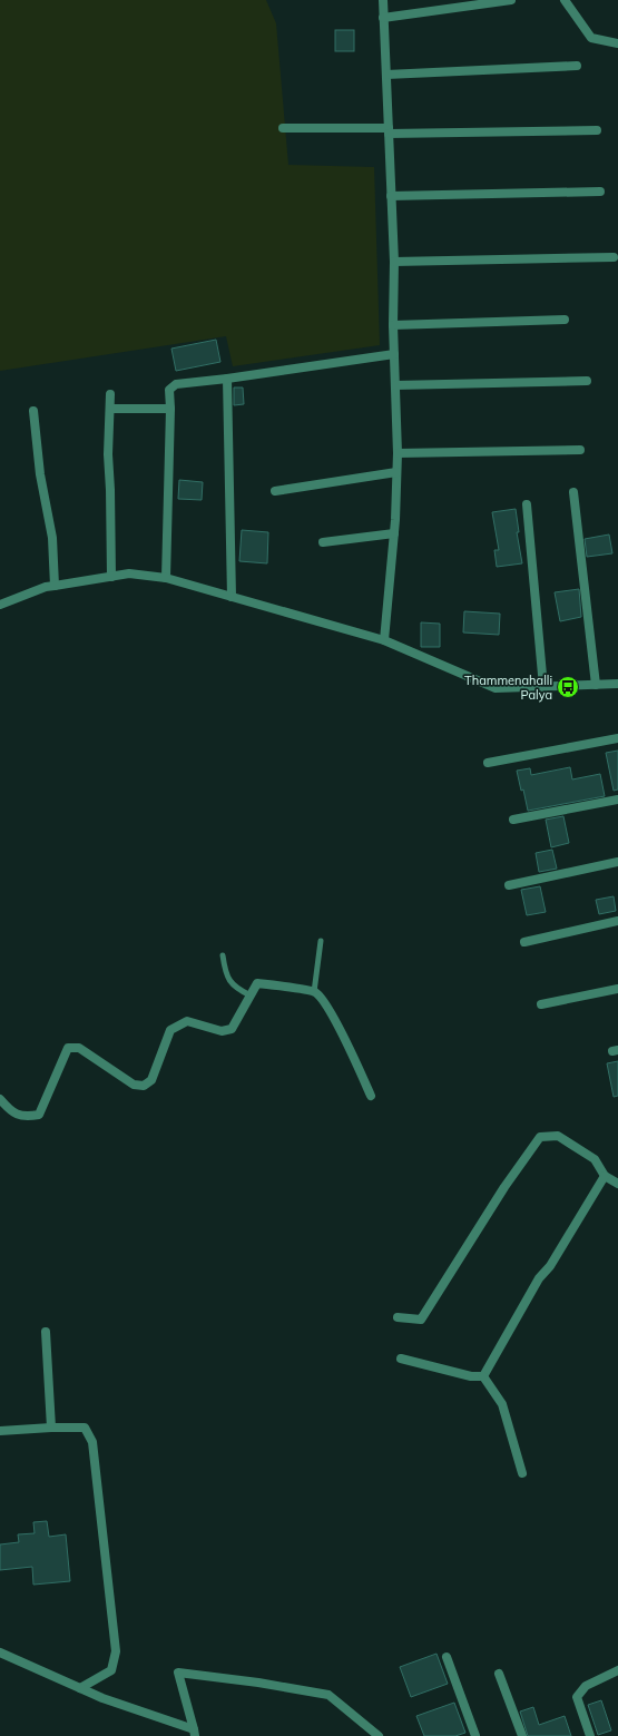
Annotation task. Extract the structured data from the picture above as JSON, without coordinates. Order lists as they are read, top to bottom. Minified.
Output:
{"places":{"bus stop":["Thammenahalli Palya"]}}
